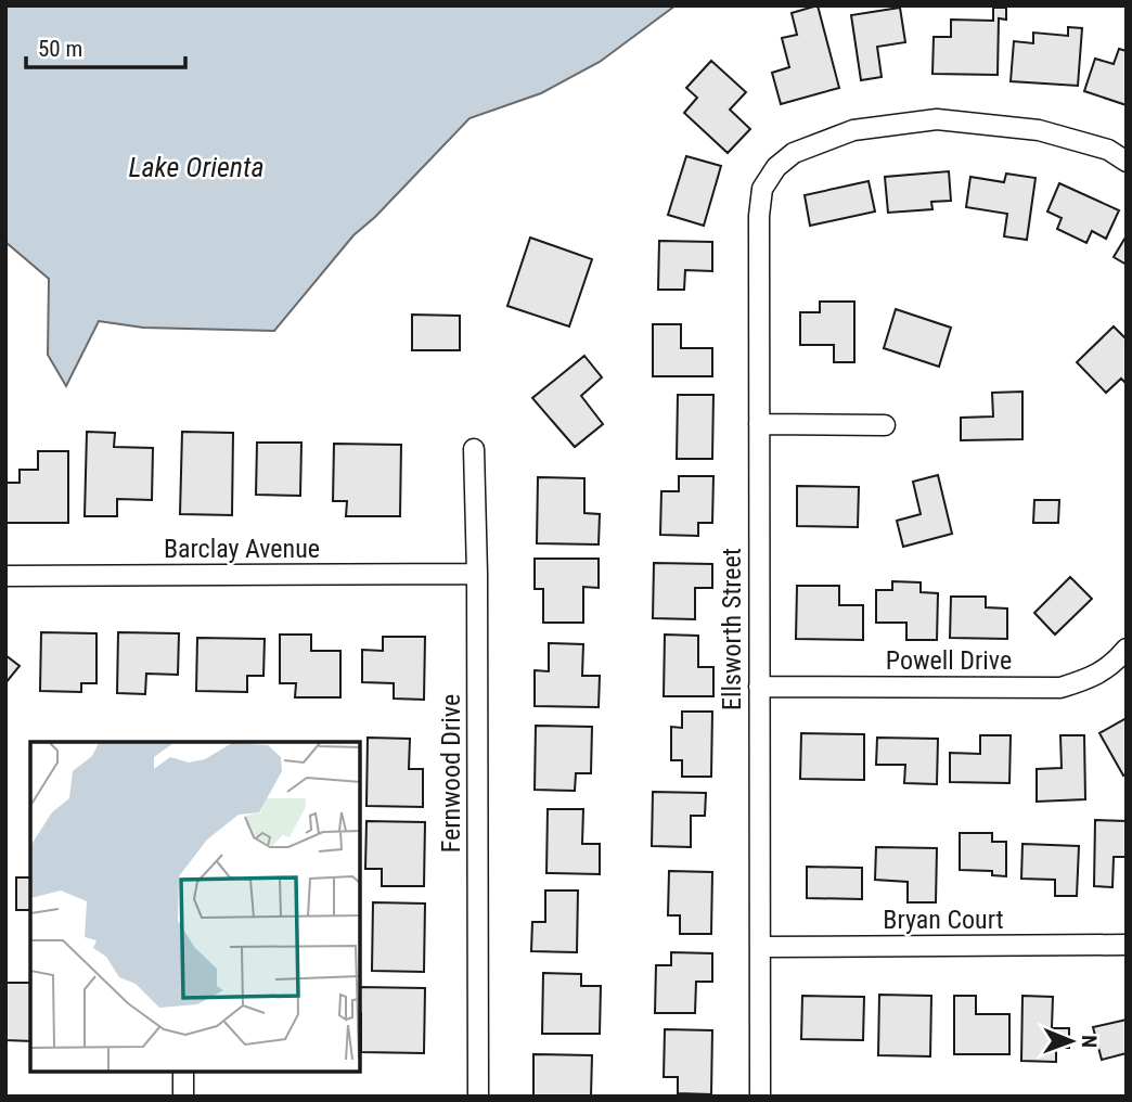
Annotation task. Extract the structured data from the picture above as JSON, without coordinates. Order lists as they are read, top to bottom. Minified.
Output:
{"streets":{"street":["Barclay Avenue","Ellsworth Street","Powell Drive","Fernwood Drive","Bryan Court"]},"crossings":[["Barclay Avenue","Fernwood Drive"],["Ellsworth Street","Powell Drive"],["Ellsworth Street","Bryan Court"]],"water":["Lake Orienta"],"scale_bar":"50 m","north":"right"}
